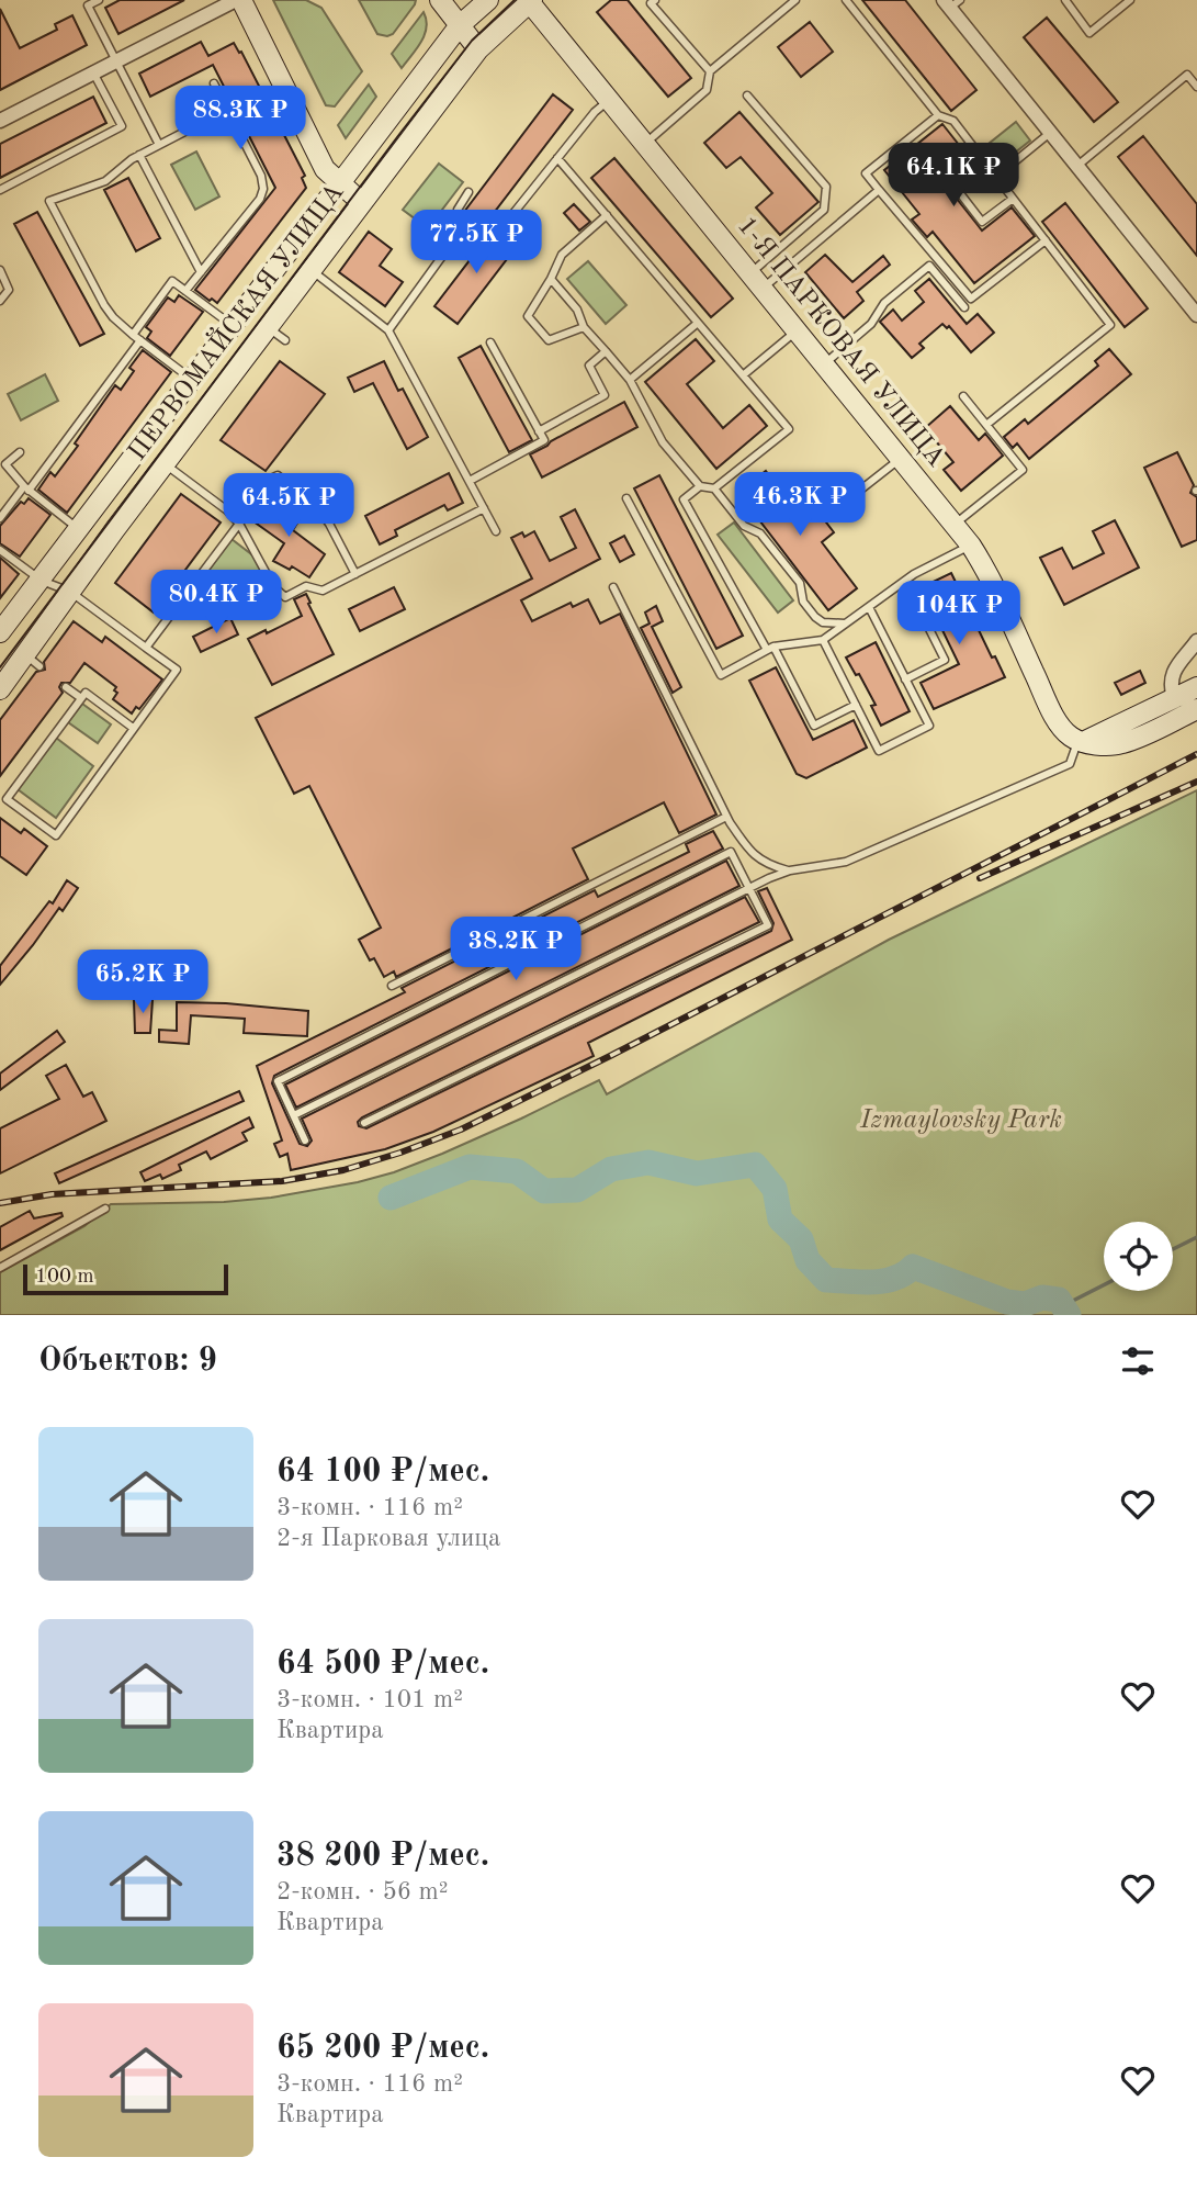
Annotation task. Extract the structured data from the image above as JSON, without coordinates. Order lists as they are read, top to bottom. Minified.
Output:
{"streets":{"main road":["ПЕРВОМАЙСКАЯ УЛИЦА","1-Я ПАРКОВАЯ УЛИЦА"]},"crossings":[["ПЕРВОМАЙСКАЯ УЛИЦА","1-Я ПАРКОВАЯ УЛИЦА"]],"parks":["Izmaylovsky Park"],"scale_bar":"100 m","page":{"price":["88.3K ₽","64.1K ₽","77.5K ₽","46.3K ₽","64.5K ₽","80.4K ₽","104K ₽","38.2K ₽","65.2K ₽"],"scale":"100 m","heading":"Объектов: 9","list":[{"name":"64 100 ₽/мес.","note":"3-комн. · 116 m² · 2-я Парковая улица"},{"name":"64 500 ₽/мес.","note":"3-комн. · 101 m² · Квартира"},{"name":"38 200 ₽/мес.","note":"2-комн. · 56 m² · Квартира"},{"name":"65 200 ₽/мес.","note":"3-комн. · 116 m² · Квартира"}]}}
